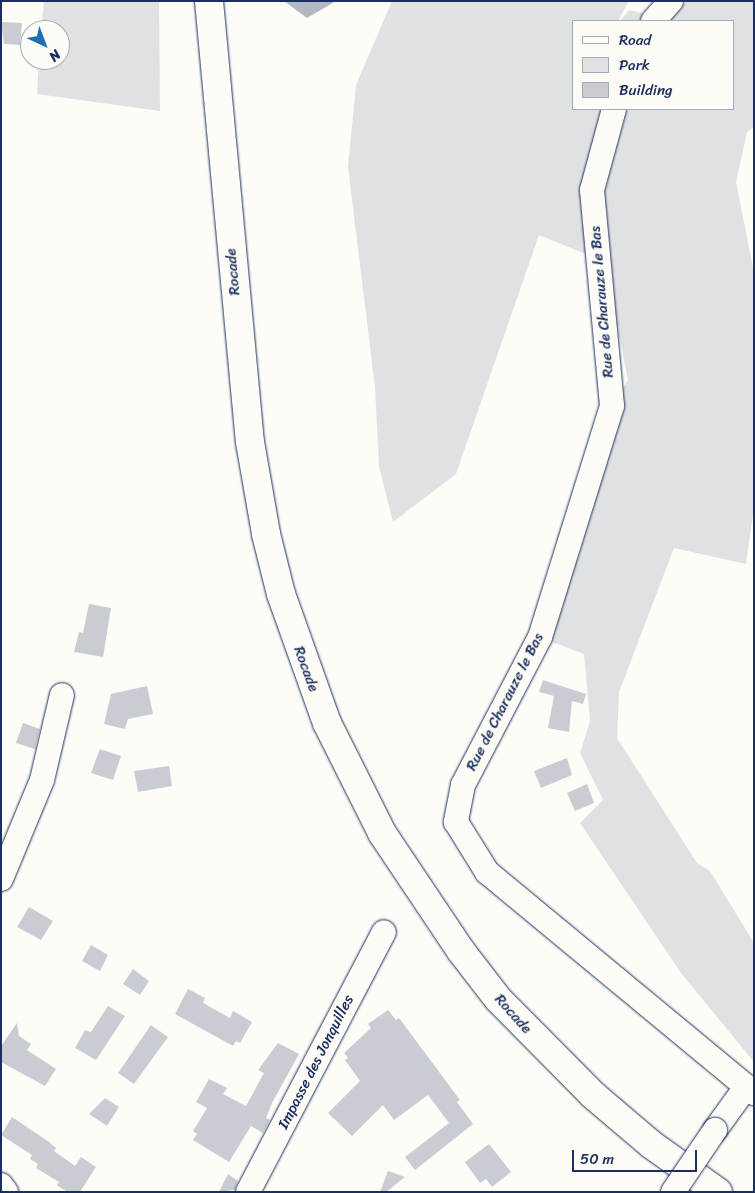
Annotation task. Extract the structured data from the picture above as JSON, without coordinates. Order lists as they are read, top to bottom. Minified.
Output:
{"streets":{"main road":["Rocade"],"street":["Rue de Charauze le Bas","Impasse des Jonquilles"]},"legend":["Road","Park","Building"],"scale_bar":"50 m","north":"bottom right"}
